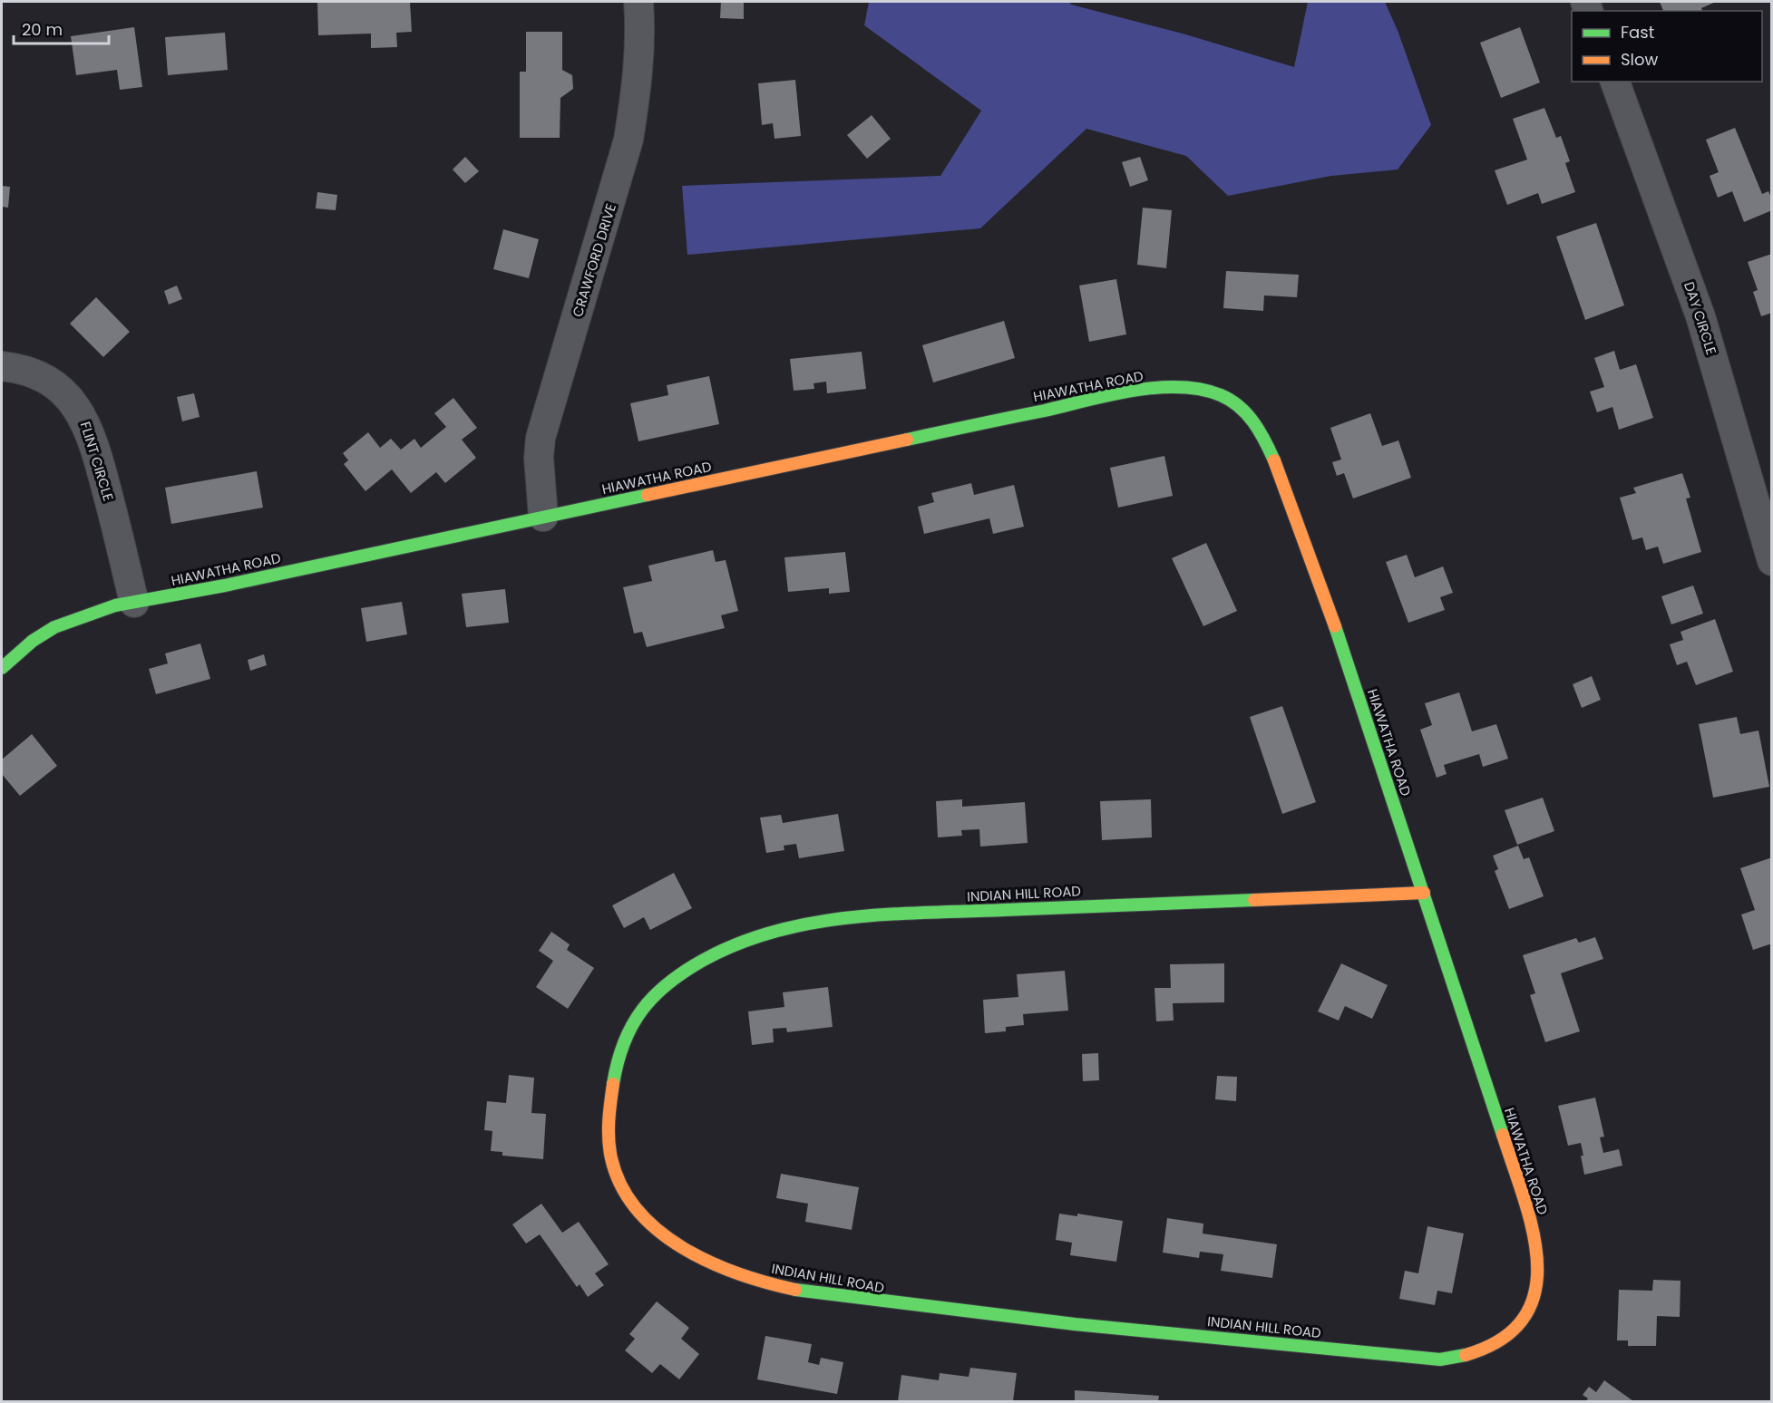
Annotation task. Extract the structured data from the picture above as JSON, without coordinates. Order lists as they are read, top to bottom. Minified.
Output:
{"streets":{"street":["CRAWFORD DRIVE","DAY CIRCLE","HIAWATHA ROAD","FLINT CIRCLE","INDIAN HILL ROAD"]},"crossings":[["CRAWFORD DRIVE","HIAWATHA ROAD"],["HIAWATHA ROAD","FLINT CIRCLE"],["HIAWATHA ROAD","INDIAN HILL ROAD"]],"legend":["Fast","Slow"],"scale_bar":"20 m"}
